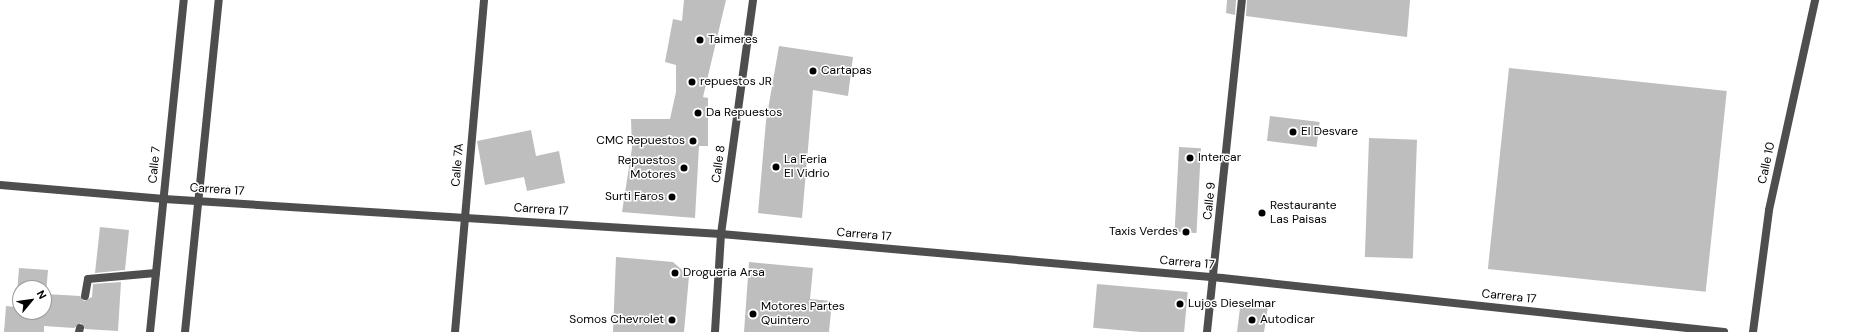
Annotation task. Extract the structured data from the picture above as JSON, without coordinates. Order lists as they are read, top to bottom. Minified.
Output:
{"streets":{"street":["Calle 10","Calle 8","Calle 7","Calle 7A","Carrera 17","Calle 9"]},"crossings":[["Calle 8","Carrera 17"],["Calle 7","Carrera 17"],["Calle 7A","Carrera 17"],["Carrera 17","Calle 9"]],"places":["Taimeres","Cartapas","repuestos JR","Da Repuestos","El Desvare","CMC Repuestos","Intercar","La Feria El Vidrio","Repuestos Motores","Surti Faros","Restaurante Las Paisas","Taxis Verdes","Drogueria Arsa","Lujos Dieselmar","Motores Partes Quintero","Somos Chevrolet","Autodicar"],"north":"top right"}
